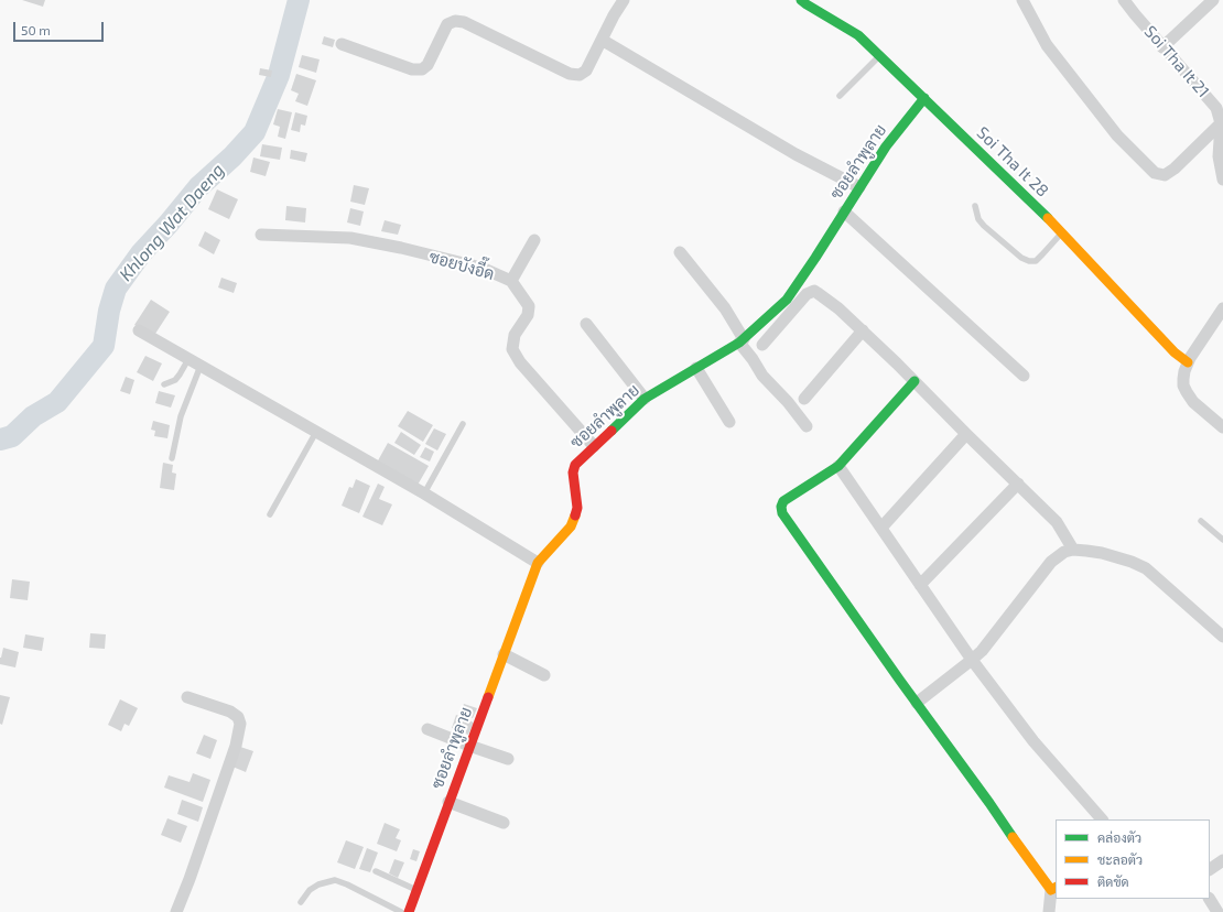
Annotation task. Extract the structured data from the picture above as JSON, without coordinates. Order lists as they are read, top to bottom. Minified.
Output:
{"streets":{"street":["Soi Tha It 21","ซอยลำพูลาย","Soi Tha It 28","ซอยบังอี๊ด"]},"crossings":[["ซอยลำพูลาย","Soi Tha It 28"],["ซอยลำพูลาย","ซอยบังอี๊ด"]],"water":["Khlong Wat Daeng"],"legend":["คล่องตัว","ชะลอตัว","ติดขัด"],"scale_bar":"50 m"}
